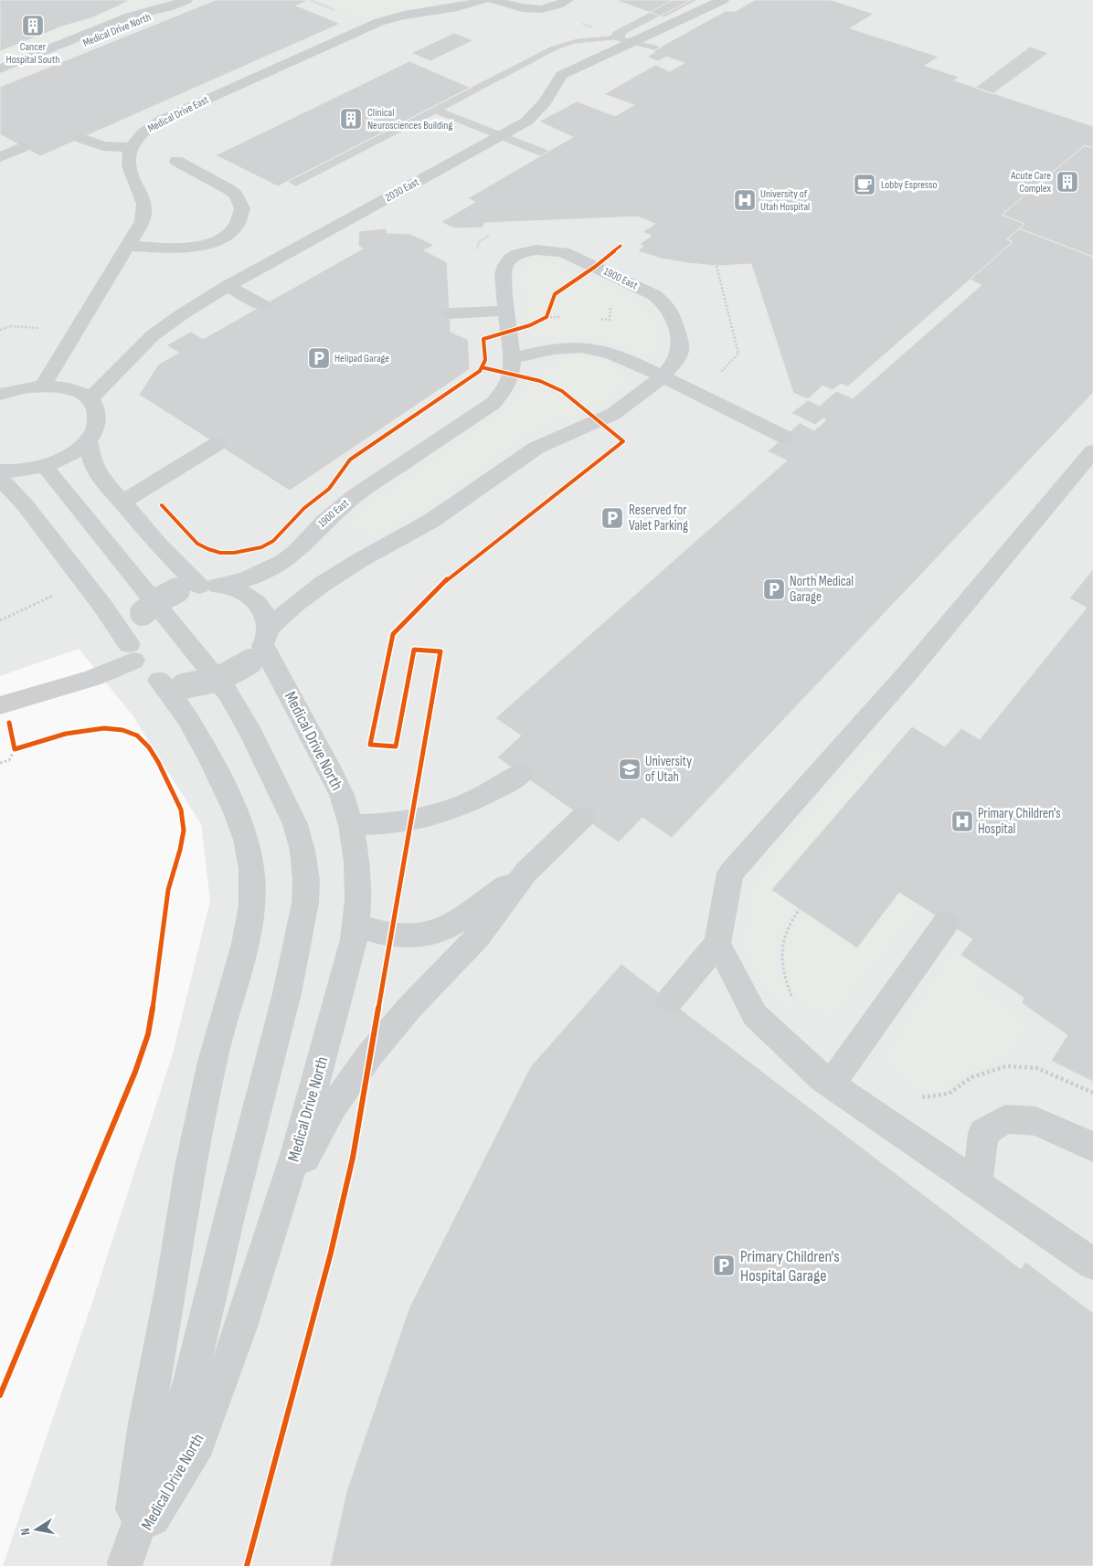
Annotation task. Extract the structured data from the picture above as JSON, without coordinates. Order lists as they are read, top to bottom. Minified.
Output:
{"streets":{"street":["Medical Drive North","Medical Drive East","2030 East","1900 East"]},"crossings":[["Medical Drive North","1900 East"]],"places":{"building":["Cancer Hospital South","Clinical Neurosciences Building","Acute Care Complex"],"cafe":["Lobby Espresso"],"hospital":["University of Utah Hospital","Primary Children's Hospital"],"parking":["Helipad Garage","Reserved for Valet Parking","North Medical Garage","Primary Children's Hospital Garage"],"school or university":["University of Utah"]},"north":"left"}
